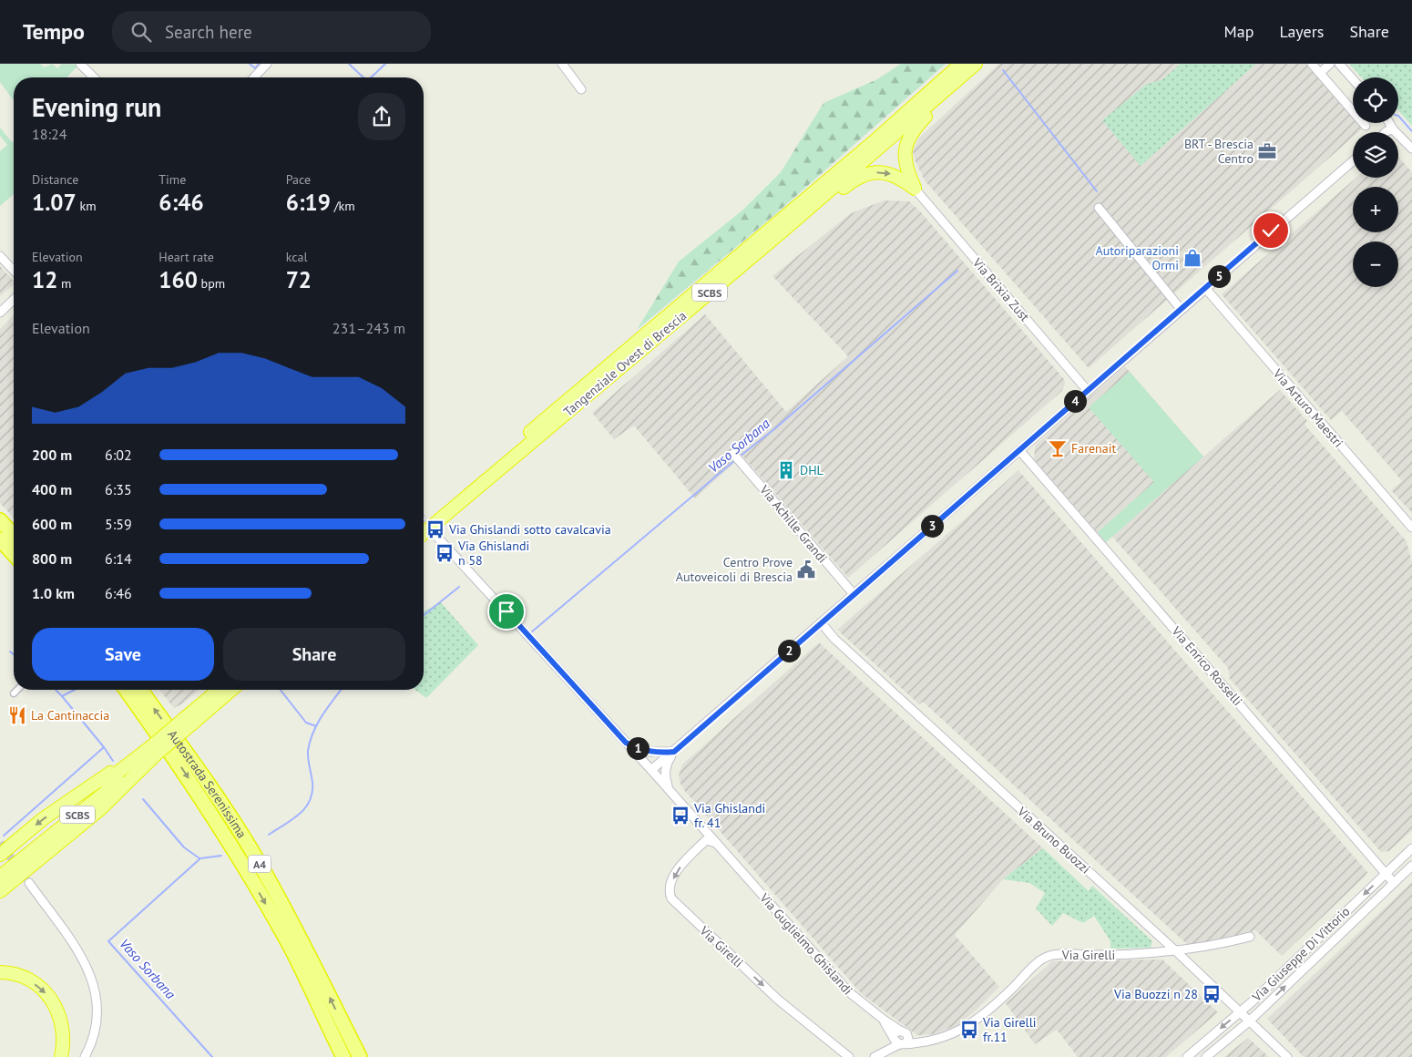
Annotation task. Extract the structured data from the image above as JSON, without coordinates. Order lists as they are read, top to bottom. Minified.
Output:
{"streets":{"highway":["SCBS","Tangenziale Ovest di Brescia","Autostrada Serenissima","A4"],"street":["Via Brixia Zust","Via Arturo Maestri","Via Achille Grandi","Via Enrico Rosselli","Via Bruno Buozzi","Via Guglielmo Ghislandi","Via Girelli","Via Giuseppe Di Vittorio"]},"crossings":[["Via Enrico Rosselli","Via Giuseppe Di Vittorio"],["Via Bruno Buozzi","Via Girelli"],["Via Bruno Buozzi","Via Giuseppe Di Vittorio"],["Via Guglielmo Ghislandi","Via Girelli"]],"one_way":["Via Girelli"],"water":["Vaso Sorbana"],"places":{"office":["BRT - Brescia Centro"],"shop":["Autoriparazioni Ormi"],"bar":["Farenait"],"building":["DHL"],"bus stop":["Via Ghislandi sotto cavalcavia","Via Ghislandi n 58","Via Ghislandi fr. 41","Via Buozzi n 28","Via Girelli fr.11"],"public building":["Centro Prove Autoveicoli di Brescia"],"restaurant":["La Cantinaccia"]},"page":{"header":"Tempo","search":"Search here","nav":["Map","Layers","Share"],"map_buttons":["+","−"],"heading":["Evening run","18:24"],"stats":[["Distance","1.07 km"],["Time","6:46"],["Pace","6:19 /km"],["Elevation","12 m"],["Heart rate","160 bpm"],["kcal","72"]],"pins":["5","4","3","2","1"],"chart":["Elevation","231–243 m"],"list":[{"name":"200 m","note":"6:02"},{"name":"400 m","note":"6:35"},{"name":"600 m","note":"5:59"},{"name":"800 m","note":"6:14"},{"name":"1.0 km","note":"6:46"}],"buttons":["Save","Share"]}}
